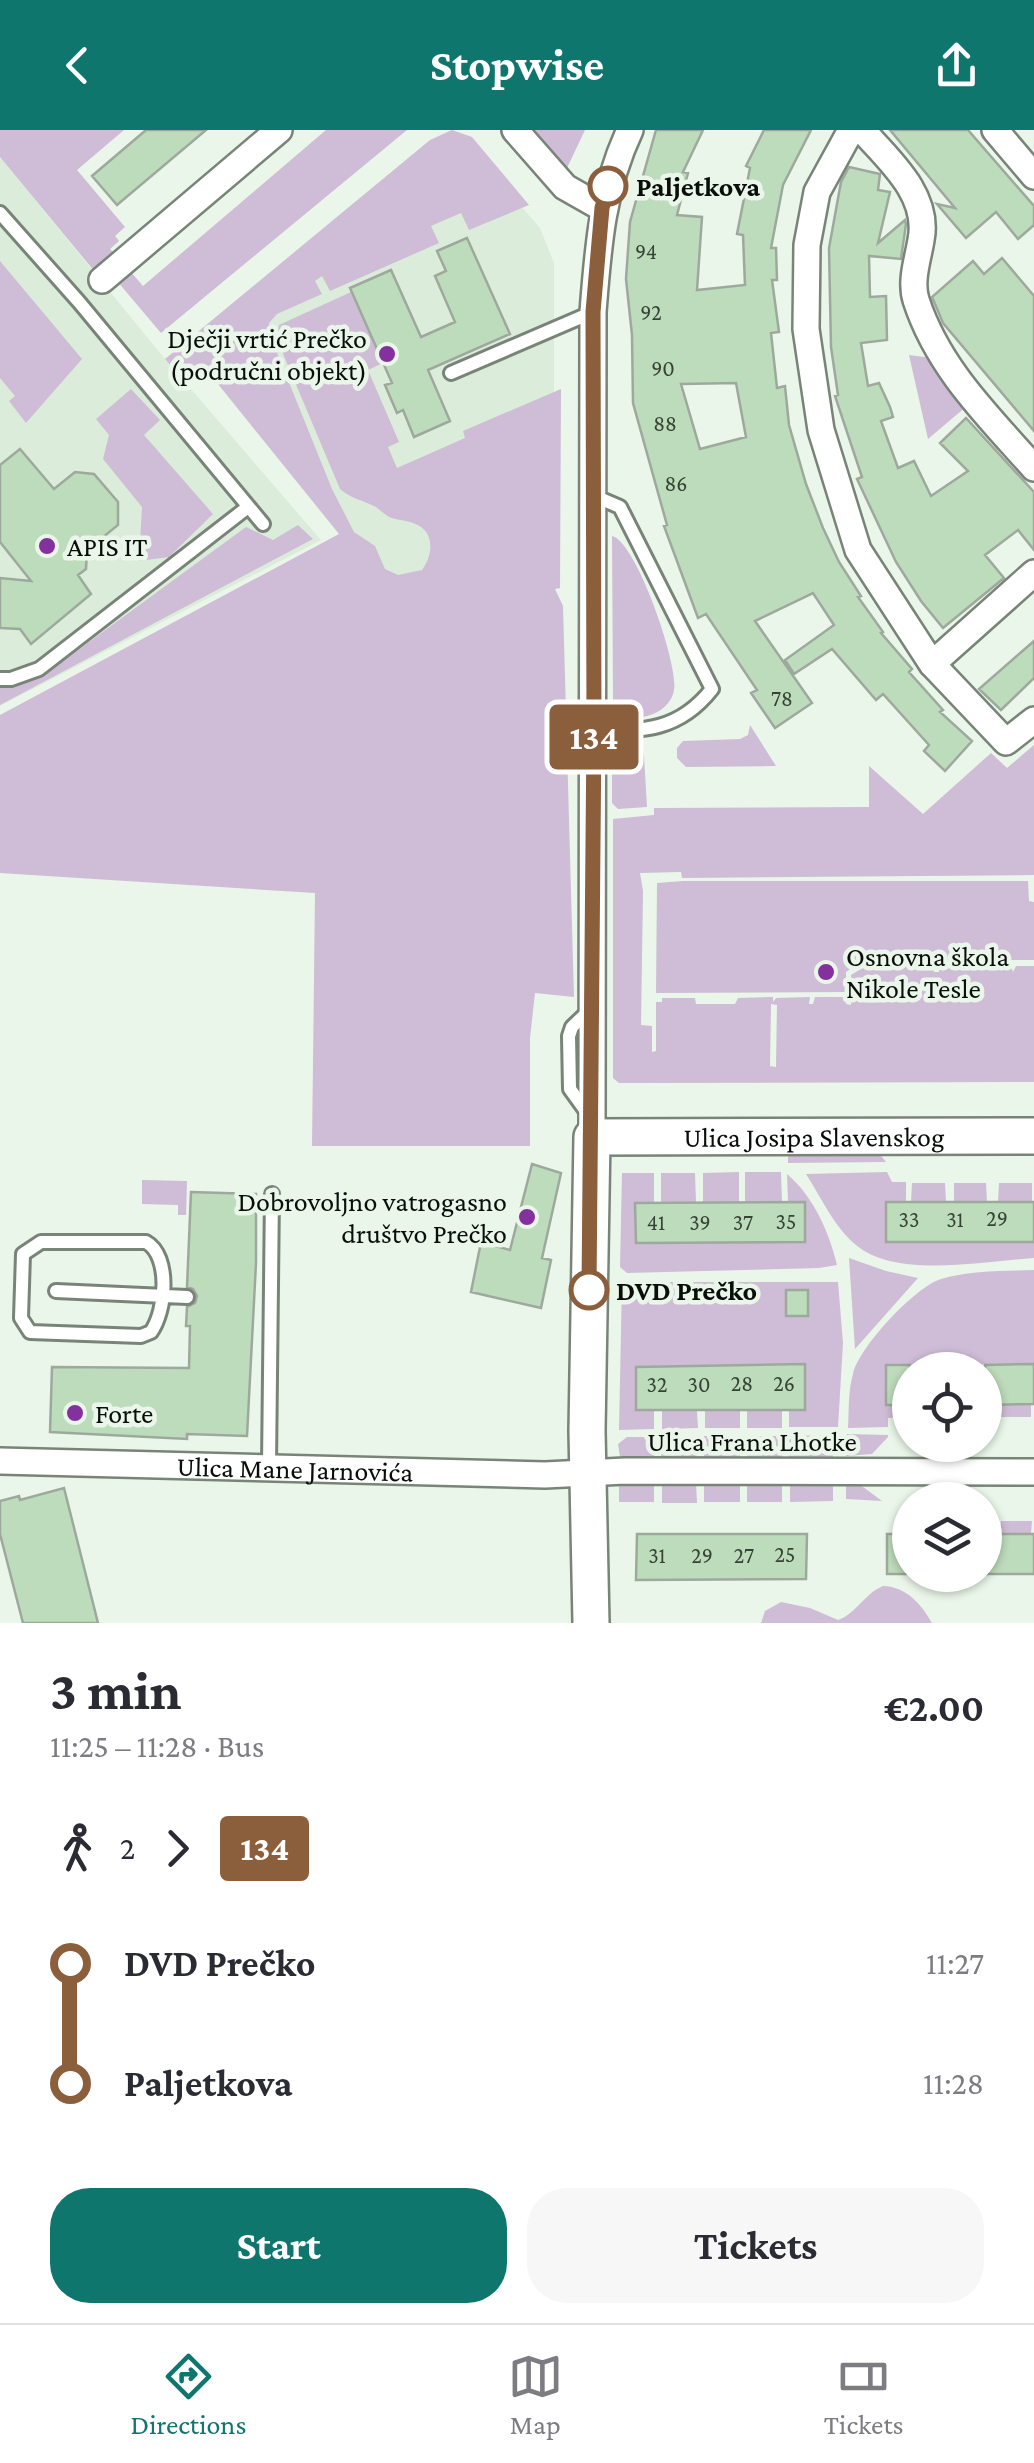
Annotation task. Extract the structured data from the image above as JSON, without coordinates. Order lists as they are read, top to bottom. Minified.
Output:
{"streets":{"street":["Ulica Josipa Slavenskog","Ulica Frana Lhotke","Ulica Mane Jarnovića"]},"crossings":[["Ulica Frana Lhotke","Ulica Mane Jarnovića"]],"places":["Paljetkova","Dječji vrtić Prečko (područni objekt)","APIS IT","Osnovna škola Nikole Tesle","Dobrovoljno vatrogasno društvo Prečko","DVD Prečko","Forte"],"lines":["bus line 134"],"house_numbers":["94","92","90","88","86","78","29","33","31","35","41","39","37","28","26","32","30","25","31","29","27"],"page":{"header":"Stopwise","on_map":"134","heading":["3 min","11:25 – 11:28 · Bus","€2.00"],"legs":["2","134"],"list":[{"name":"DVD Prečko","value":"11:27"},{"name":"Paljetkova","value":"11:28"}],"buttons":["Start","Tickets"],"tabs":["Directions","Map","Tickets"]}}
